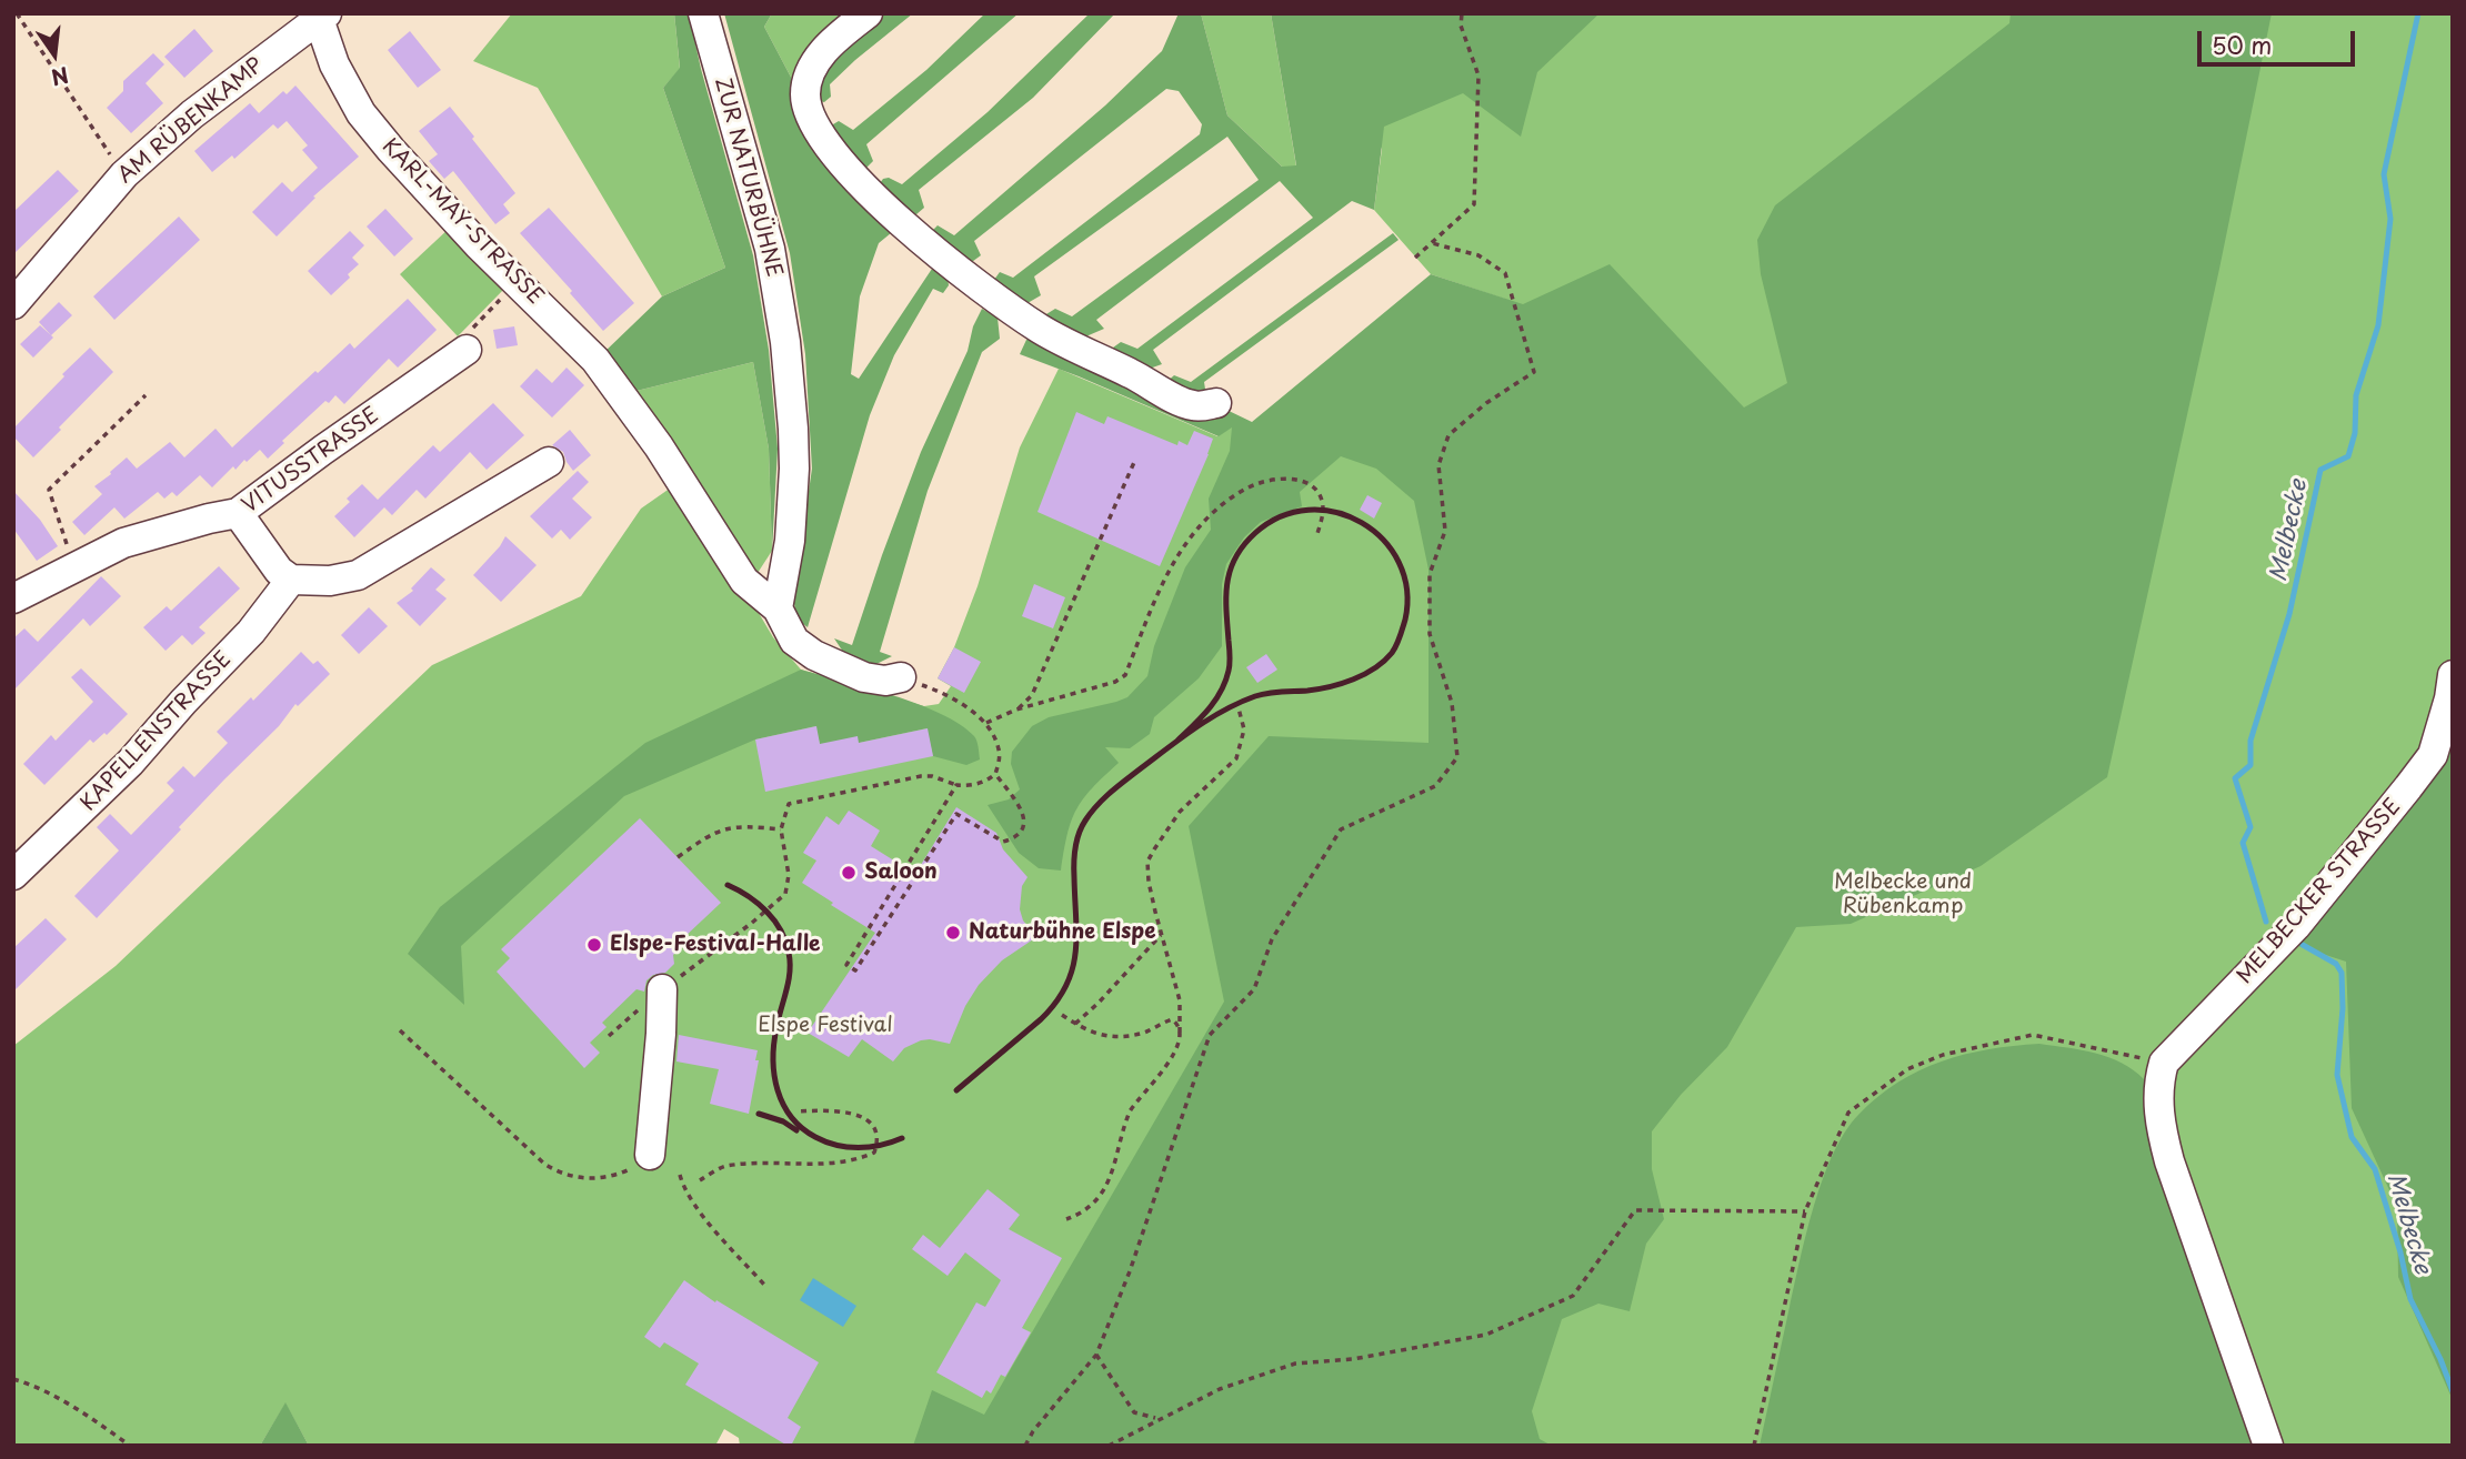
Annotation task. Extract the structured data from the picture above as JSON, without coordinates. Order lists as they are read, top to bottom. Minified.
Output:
{"streets":{"street":["AM RÜBENKAMP","ZUR NATURBÜHNE","KARL-MAY-STRASSE","VITUSSTRASSE","KAPELLENSTRASSE","MELBECKER STRASSE"]},"crossings":[["AM RÜBENKAMP","KARL-MAY-STRASSE"],["ZUR NATURBÜHNE","KARL-MAY-STRASSE"]],"water":["Melbecke"],"parks":["Melbecke und Rübenkamp","Elspe Festival"],"places":["Saloon","Naturbühne Elspe","Elspe-Festival-Halle"],"scale_bar":"50 m","north":"bottom"}
